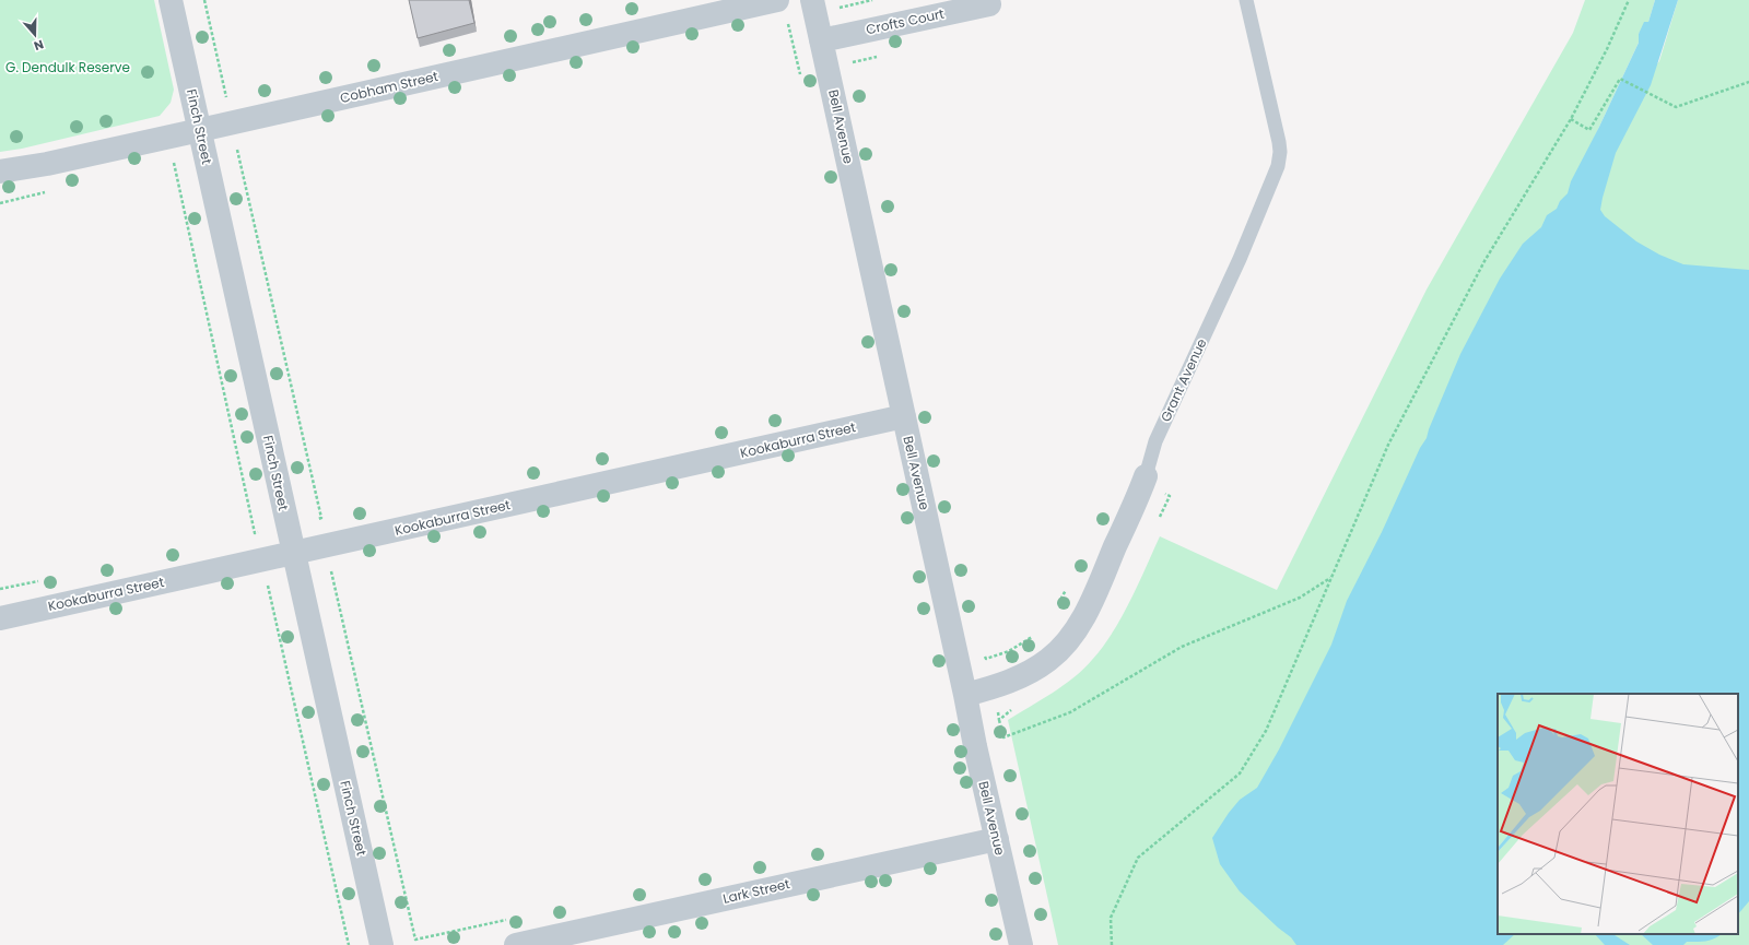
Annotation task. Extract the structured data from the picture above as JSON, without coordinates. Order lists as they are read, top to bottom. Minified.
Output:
{"streets":{"street":["Crofts Court","Cobham Street","Finch Street","Bell Avenue","Grant Avenue","Kookaburra Street","Lark Street"]},"crossings":[["Crofts Court","Bell Avenue"],["Cobham Street","Finch Street"],["Finch Street","Kookaburra Street"],["Bell Avenue","Grant Avenue"],["Bell Avenue","Kookaburra Street"],["Bell Avenue","Lark Street"]],"parks":["G. Dendulk Reserve"],"north":"bottom"}
